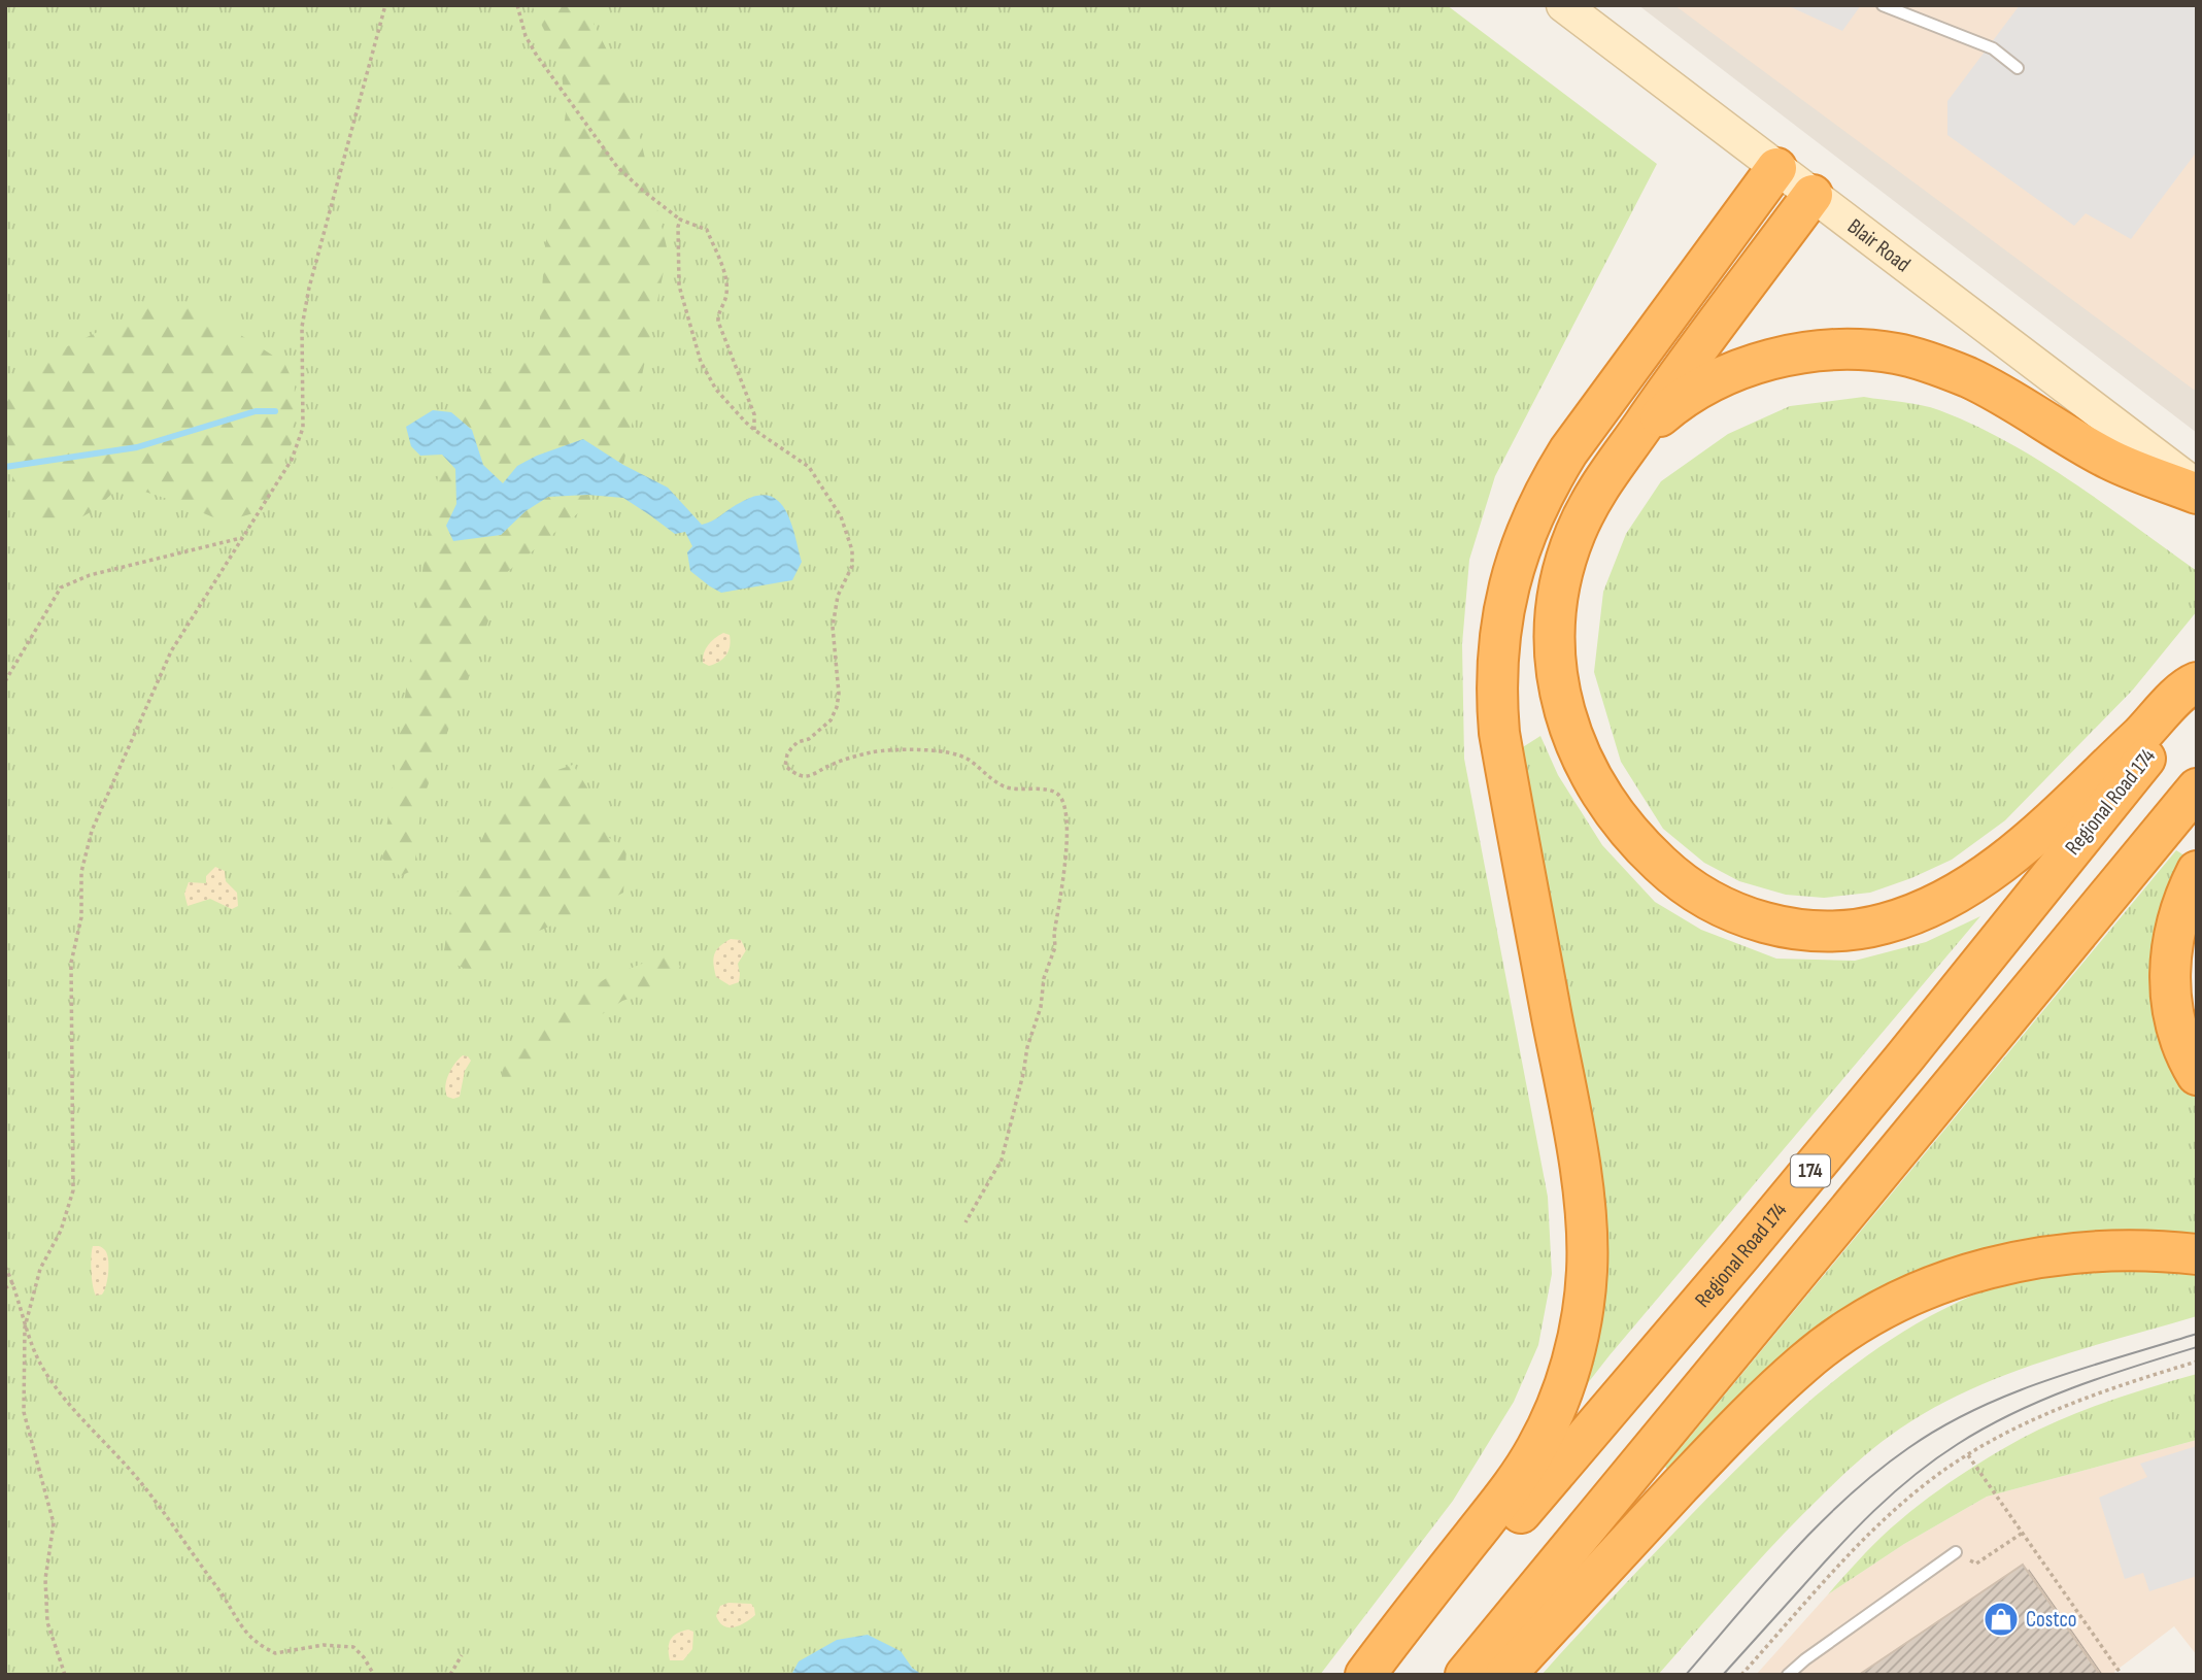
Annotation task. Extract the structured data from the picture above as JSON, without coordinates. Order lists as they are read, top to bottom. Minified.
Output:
{"streets":{"highway":["Regional Road 174","174"],"main road":["Blair Road"]},"places":{"shop":["Costco"]}}
